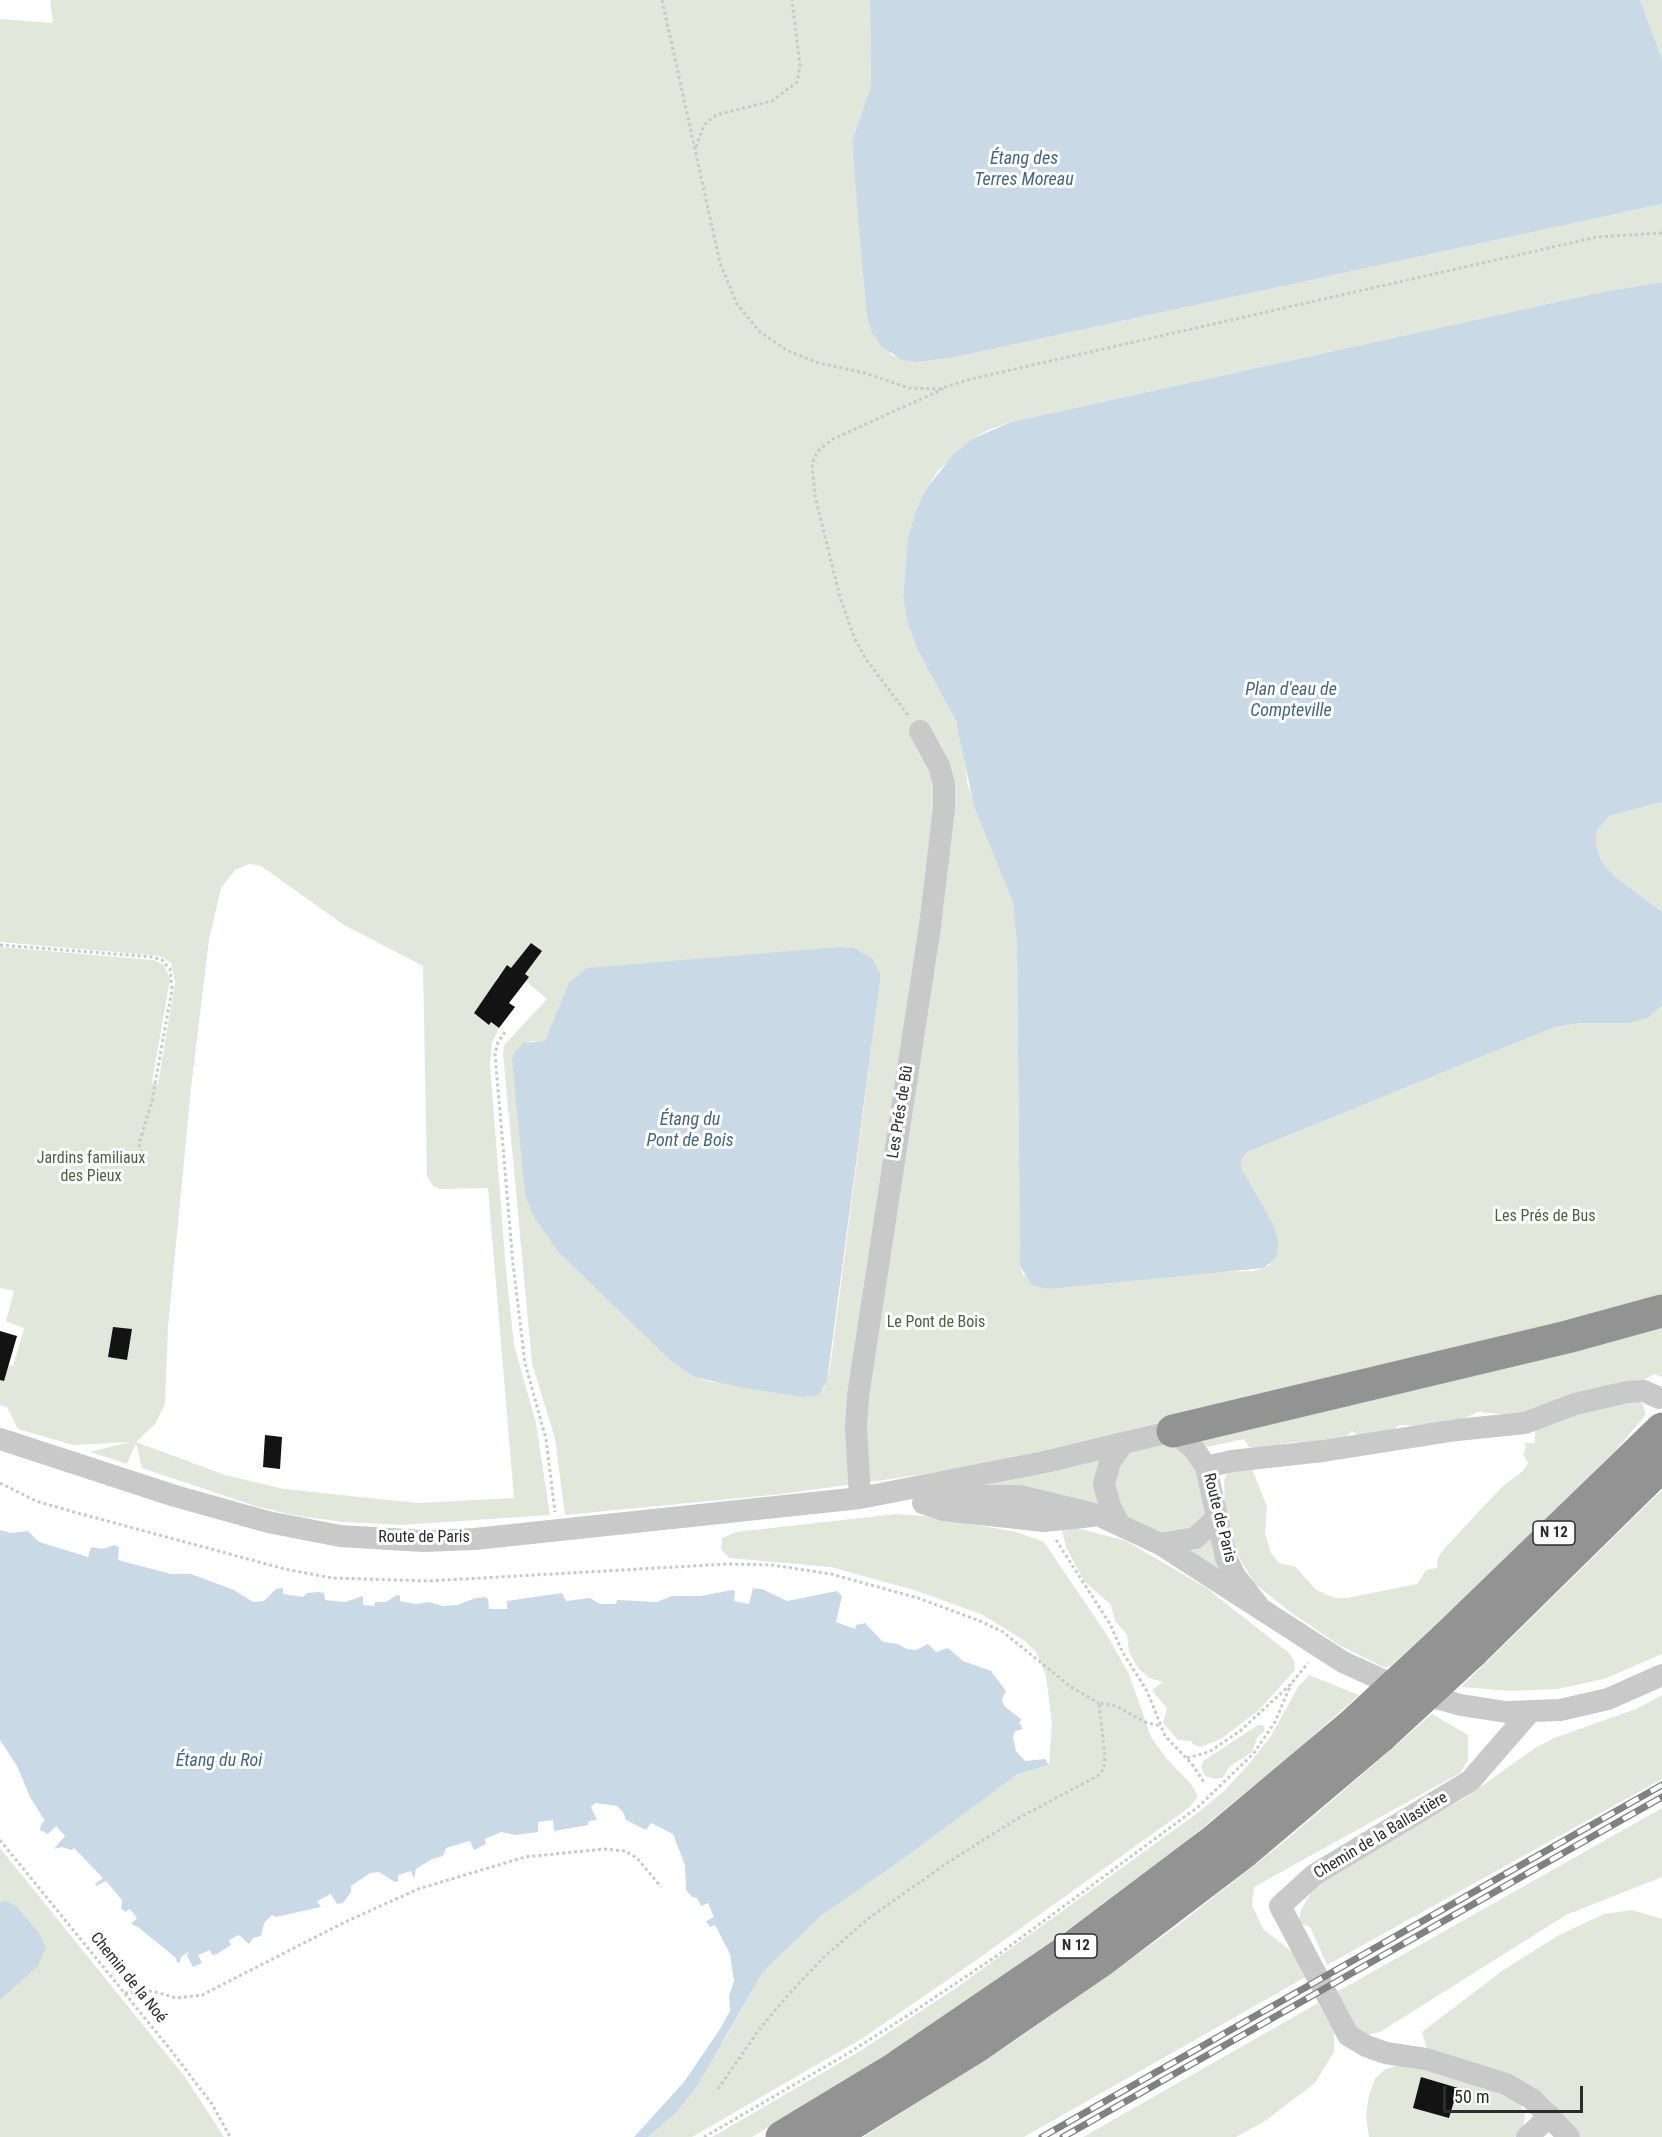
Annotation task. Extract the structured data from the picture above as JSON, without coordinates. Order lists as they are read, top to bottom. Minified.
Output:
{"streets":{"highway":["N 12"],"street":["Les Prés de Bû","Route de Paris","Chemin de la Ballastière"],"path":["Chemin de la Noé"]},"crossings":[["Les Prés de Bû","Route de Paris"]],"water":["Étang des Terres Moreau","Plan d'eau de Compteville","Étang du Pont de Bois","Étang du Roi"],"parks":["Jardins familiaux des Pieux","Les Prés de Bus","Le Pont de Bois"],"scale_bar":"50 m"}
